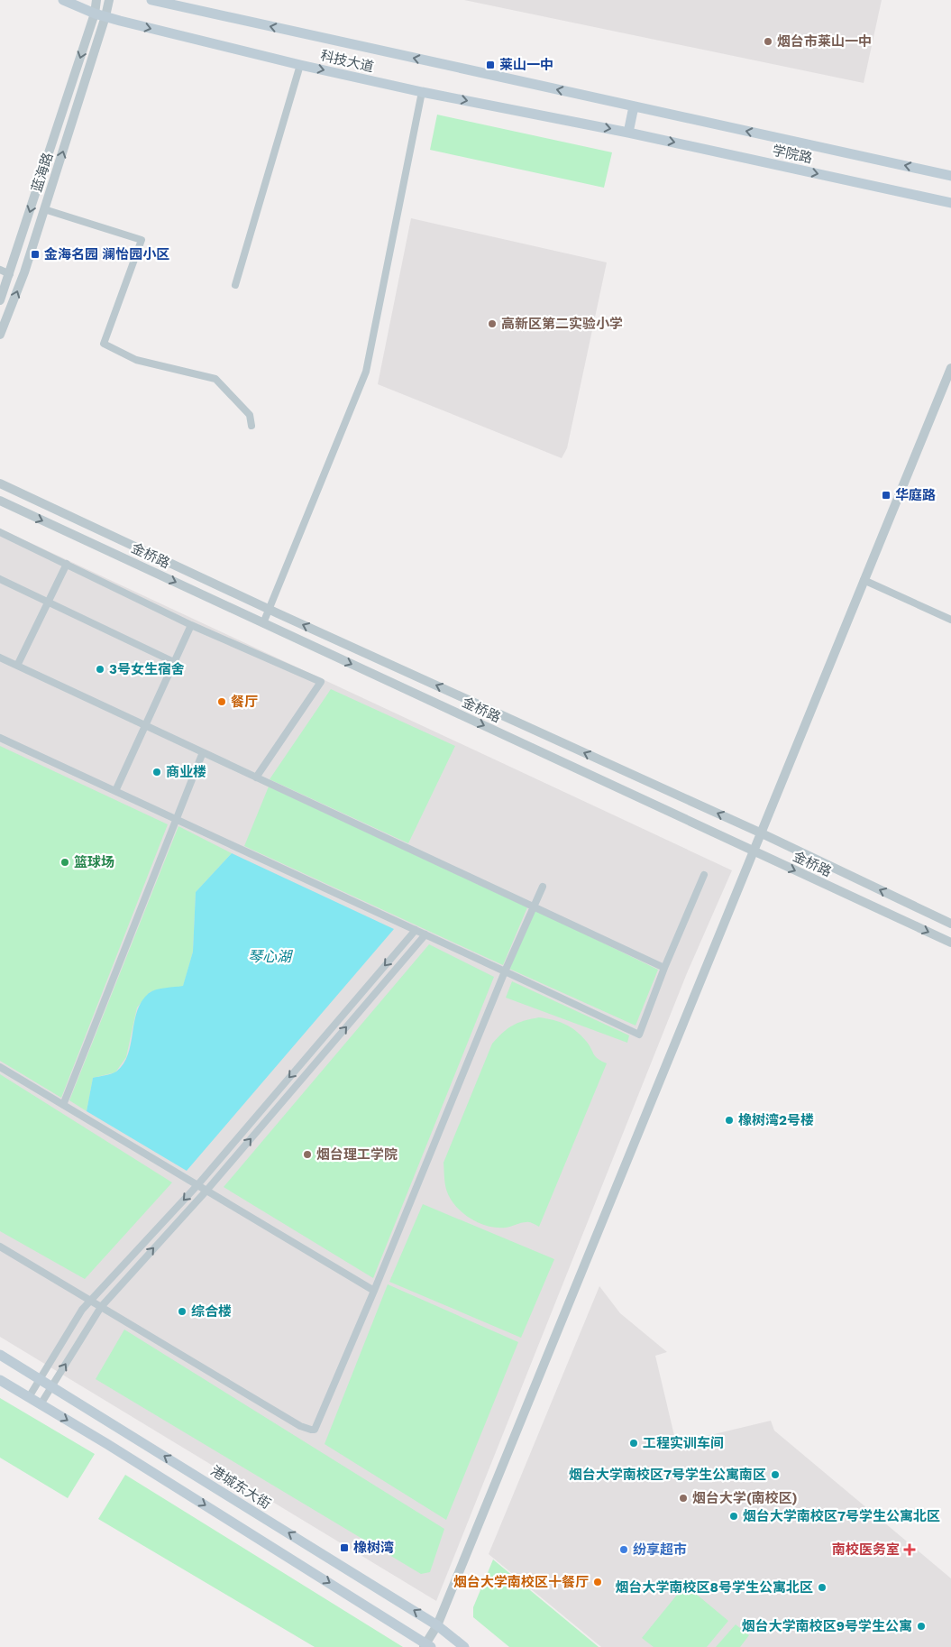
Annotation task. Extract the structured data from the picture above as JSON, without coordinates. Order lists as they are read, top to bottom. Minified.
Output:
{"streets":{"main road":["科技大道","学院路","港城东大街"],"street":["蓝海路","金桥路"]},"crossings":[["科技大道","学院路"],["科技大道","蓝海路"]],"water":["琴心湖"],"places":{"other":["烟台市莱山一中","高新区第二实验小学","3号女生宿舍","餐厅","商业楼","篮球场","橡树湾2号楼","烟台理工学院","综合楼","工程实训车间","烟台大学南校区7号学生公寓南区","烟台大学(南校区)","烟台大学南校区7号学生公寓北区","纷享超市","烟台大学南校区十餐厅","烟台大学南校区8号学生公寓北区","烟台大学南校区9号学生公寓"],"transit":["莱山一中","金海名园 澜怡园小区","华庭路","橡树湾"],"health":["南校医务室"]}}
